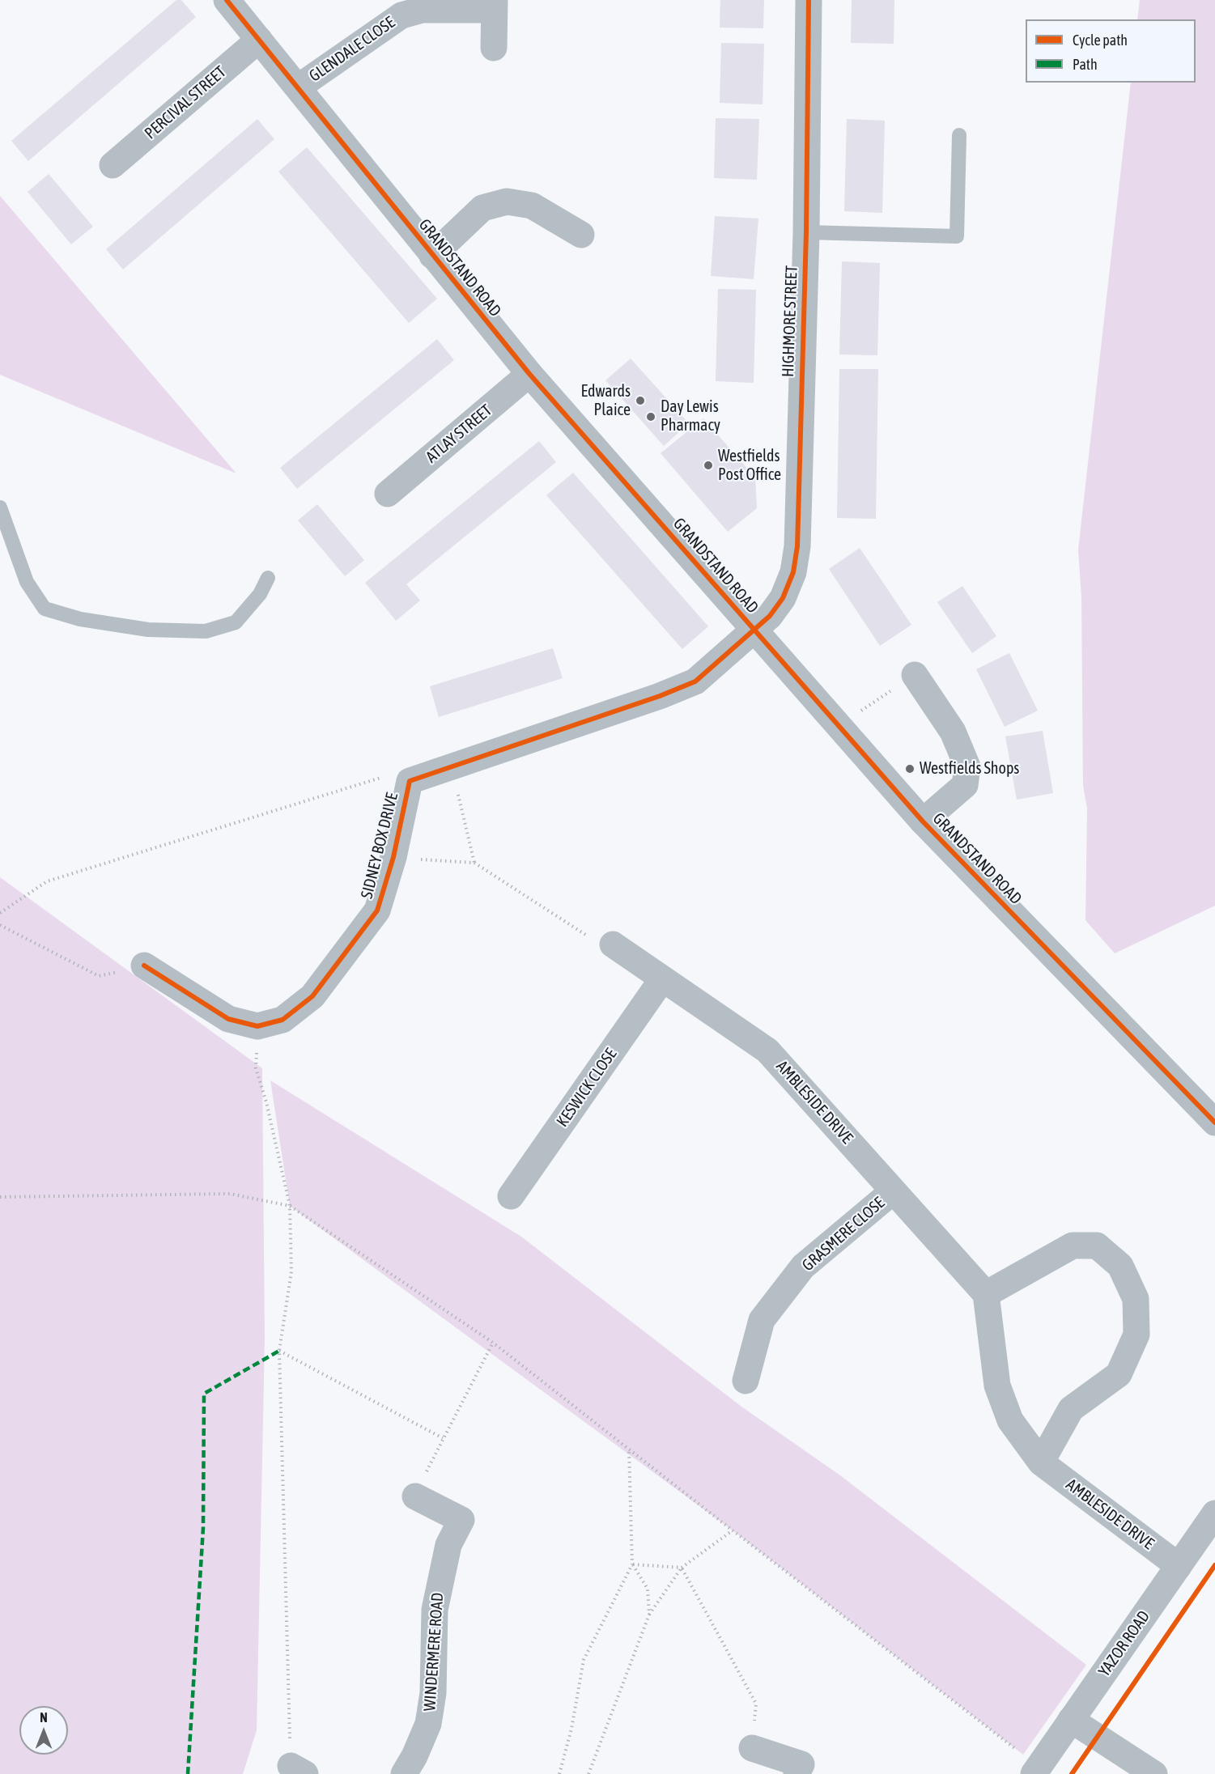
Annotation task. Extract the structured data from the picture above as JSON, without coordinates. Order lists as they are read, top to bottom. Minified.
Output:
{"streets":{"street":["GLENDALE CLOSE","PERCIVAL STREET","GRANDSTAND ROAD","HIGHMORE STREET","ATLAY STREET","SIDNEY BOX DRIVE","KESWICK CLOSE","AMBLESIDE DRIVE","GRASMERE CLOSE","YAZOR ROAD","WINDERMERE ROAD"]},"crossings":[["GLENDALE CLOSE","GRANDSTAND ROAD"],["PERCIVAL STREET","GRANDSTAND ROAD"],["GRANDSTAND ROAD","HIGHMORE STREET"],["GRANDSTAND ROAD","ATLAY STREET"],["GRANDSTAND ROAD","SIDNEY BOX DRIVE"],["HIGHMORE STREET","SIDNEY BOX DRIVE"],["KESWICK CLOSE","AMBLESIDE DRIVE"],["AMBLESIDE DRIVE","GRASMERE CLOSE"],["AMBLESIDE DRIVE","YAZOR ROAD"]],"places":["Edwards Plaice","Day Lewis Pharmacy","Westfields Post Office","Westfields Shops"],"legend":["Cycle path","Path"],"north":"top"}
